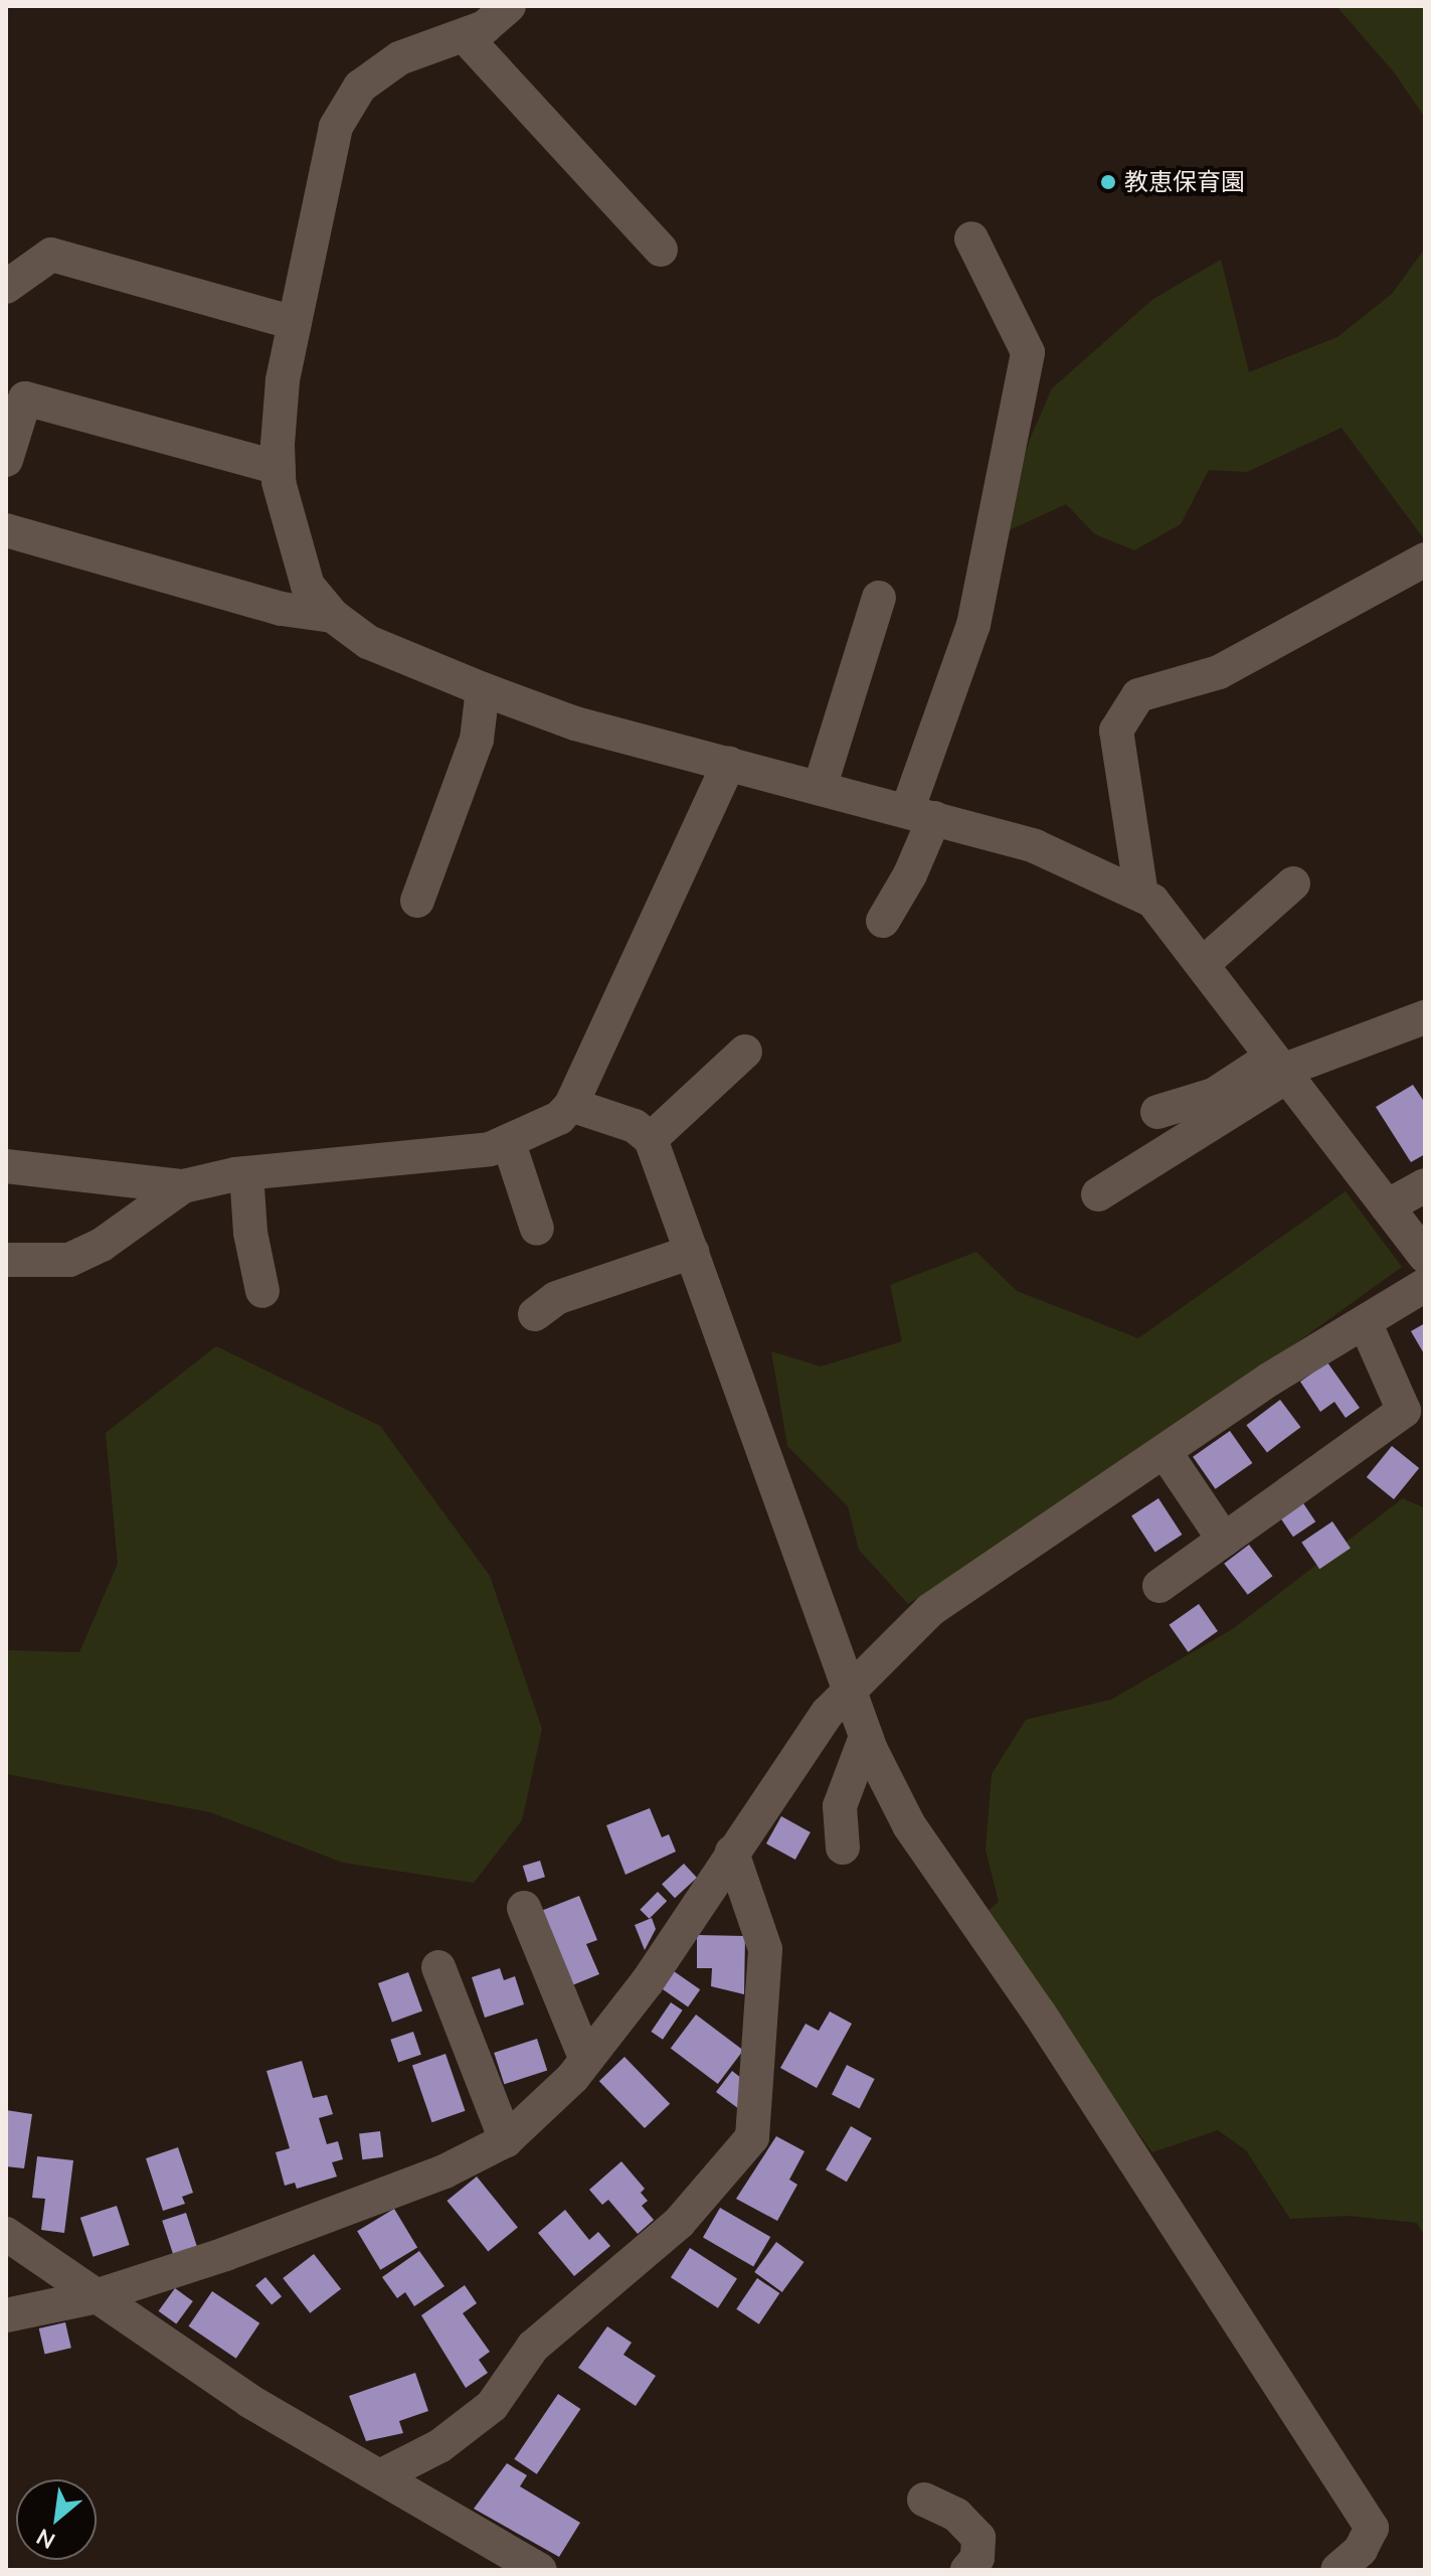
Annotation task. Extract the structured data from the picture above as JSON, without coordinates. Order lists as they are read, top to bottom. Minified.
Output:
{"places":["教恵保育園"],"north":"bottom left"}
